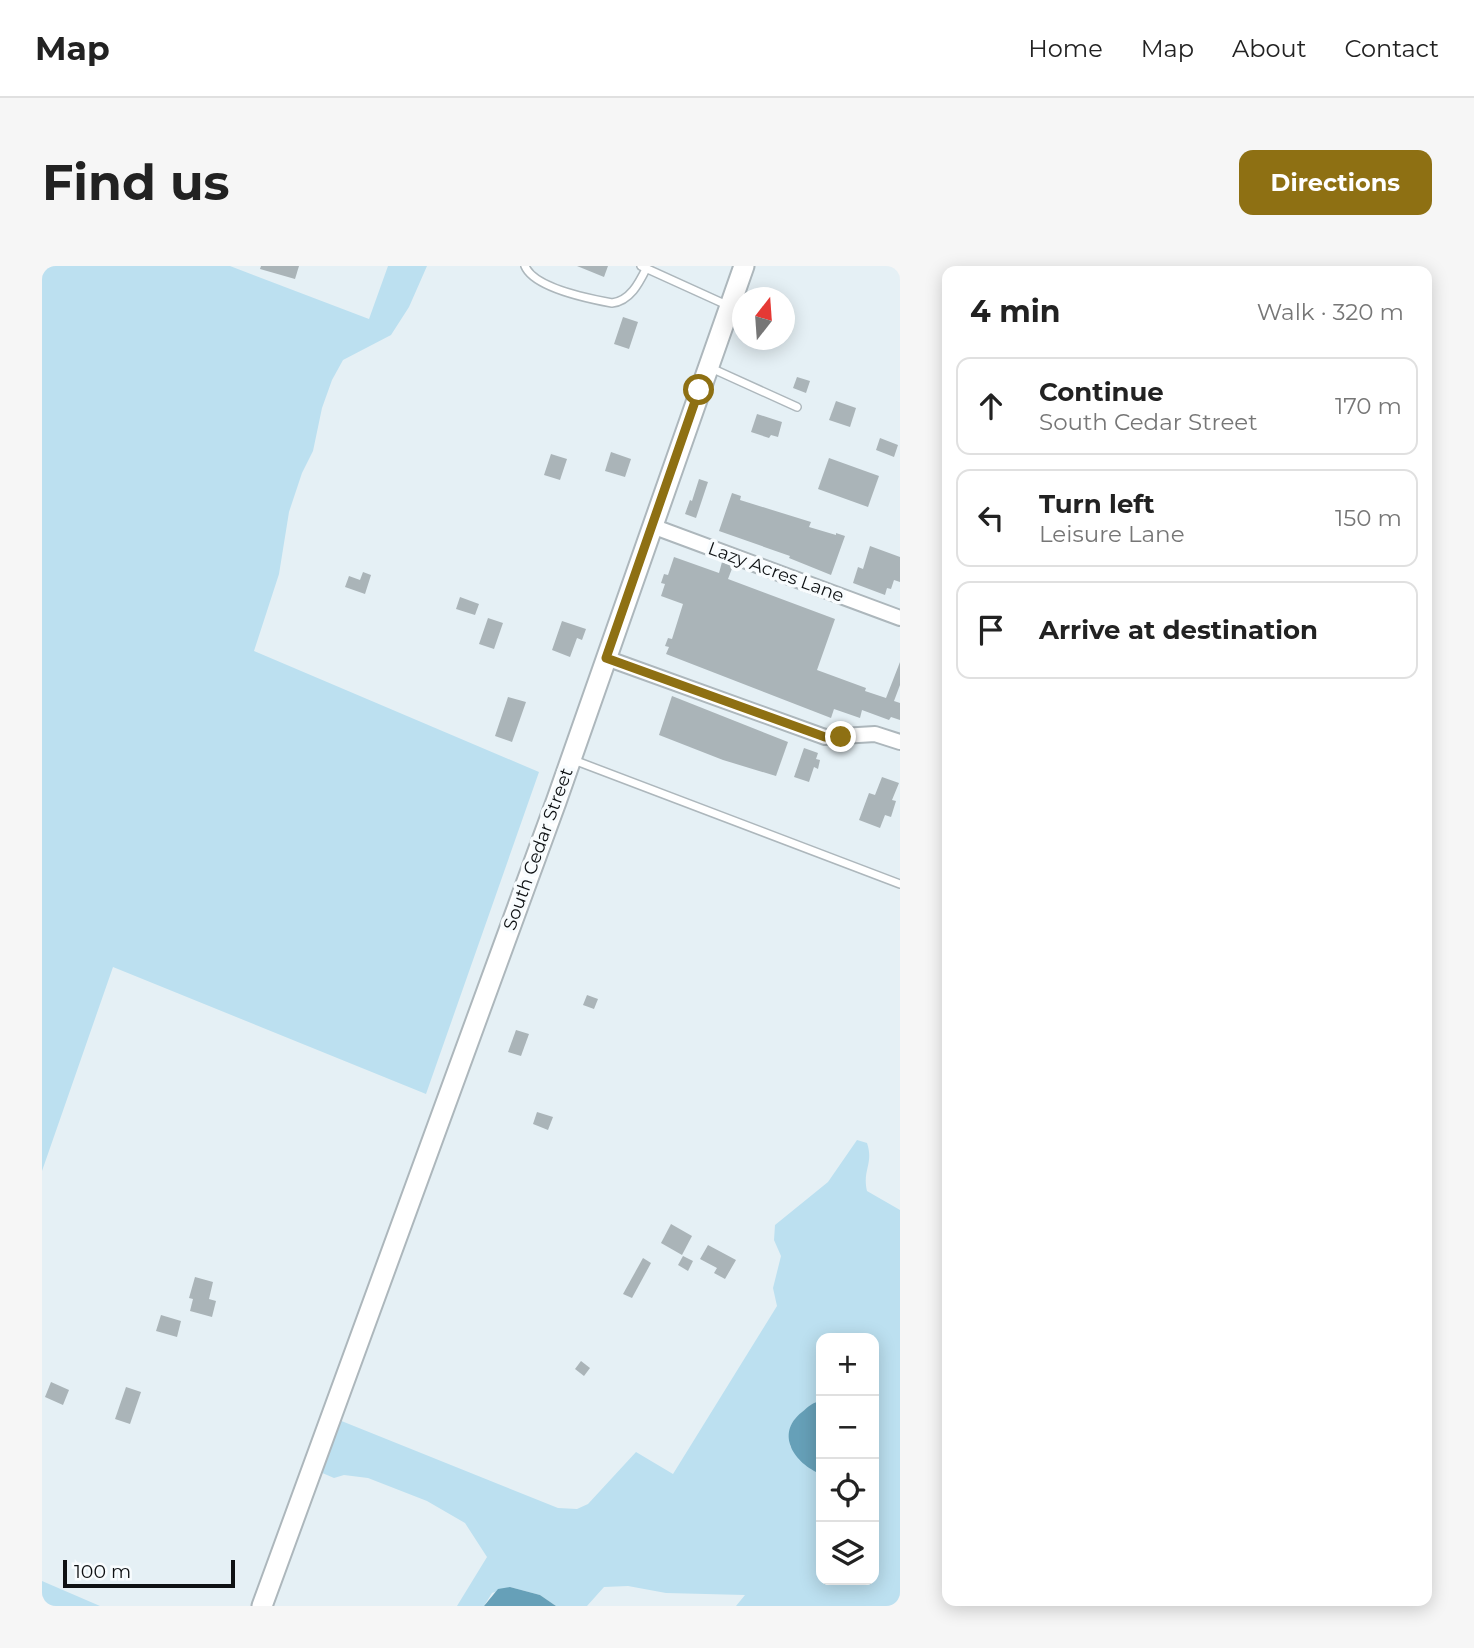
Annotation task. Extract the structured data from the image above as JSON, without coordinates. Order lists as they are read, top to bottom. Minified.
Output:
{"streets":{"main road":["South Cedar Street"],"street":["Lazy Acres Lane"]},"crossings":[["Lazy Acres Lane","South Cedar Street"]],"scale_bar":"100 m","north":"top","page":{"header":"Map","nav":["Home","Map","About","Contact"],"buttons":"Directions","title":"Find us","heading":["4 min","Walk · 320 m"],"list":[["Continue","South Cedar Street","170 m"],["Turn left","Leisure Lane","150 m"],"Arrive at destination"],"map_buttons":["+","−"],"scale":"100 m"}}
